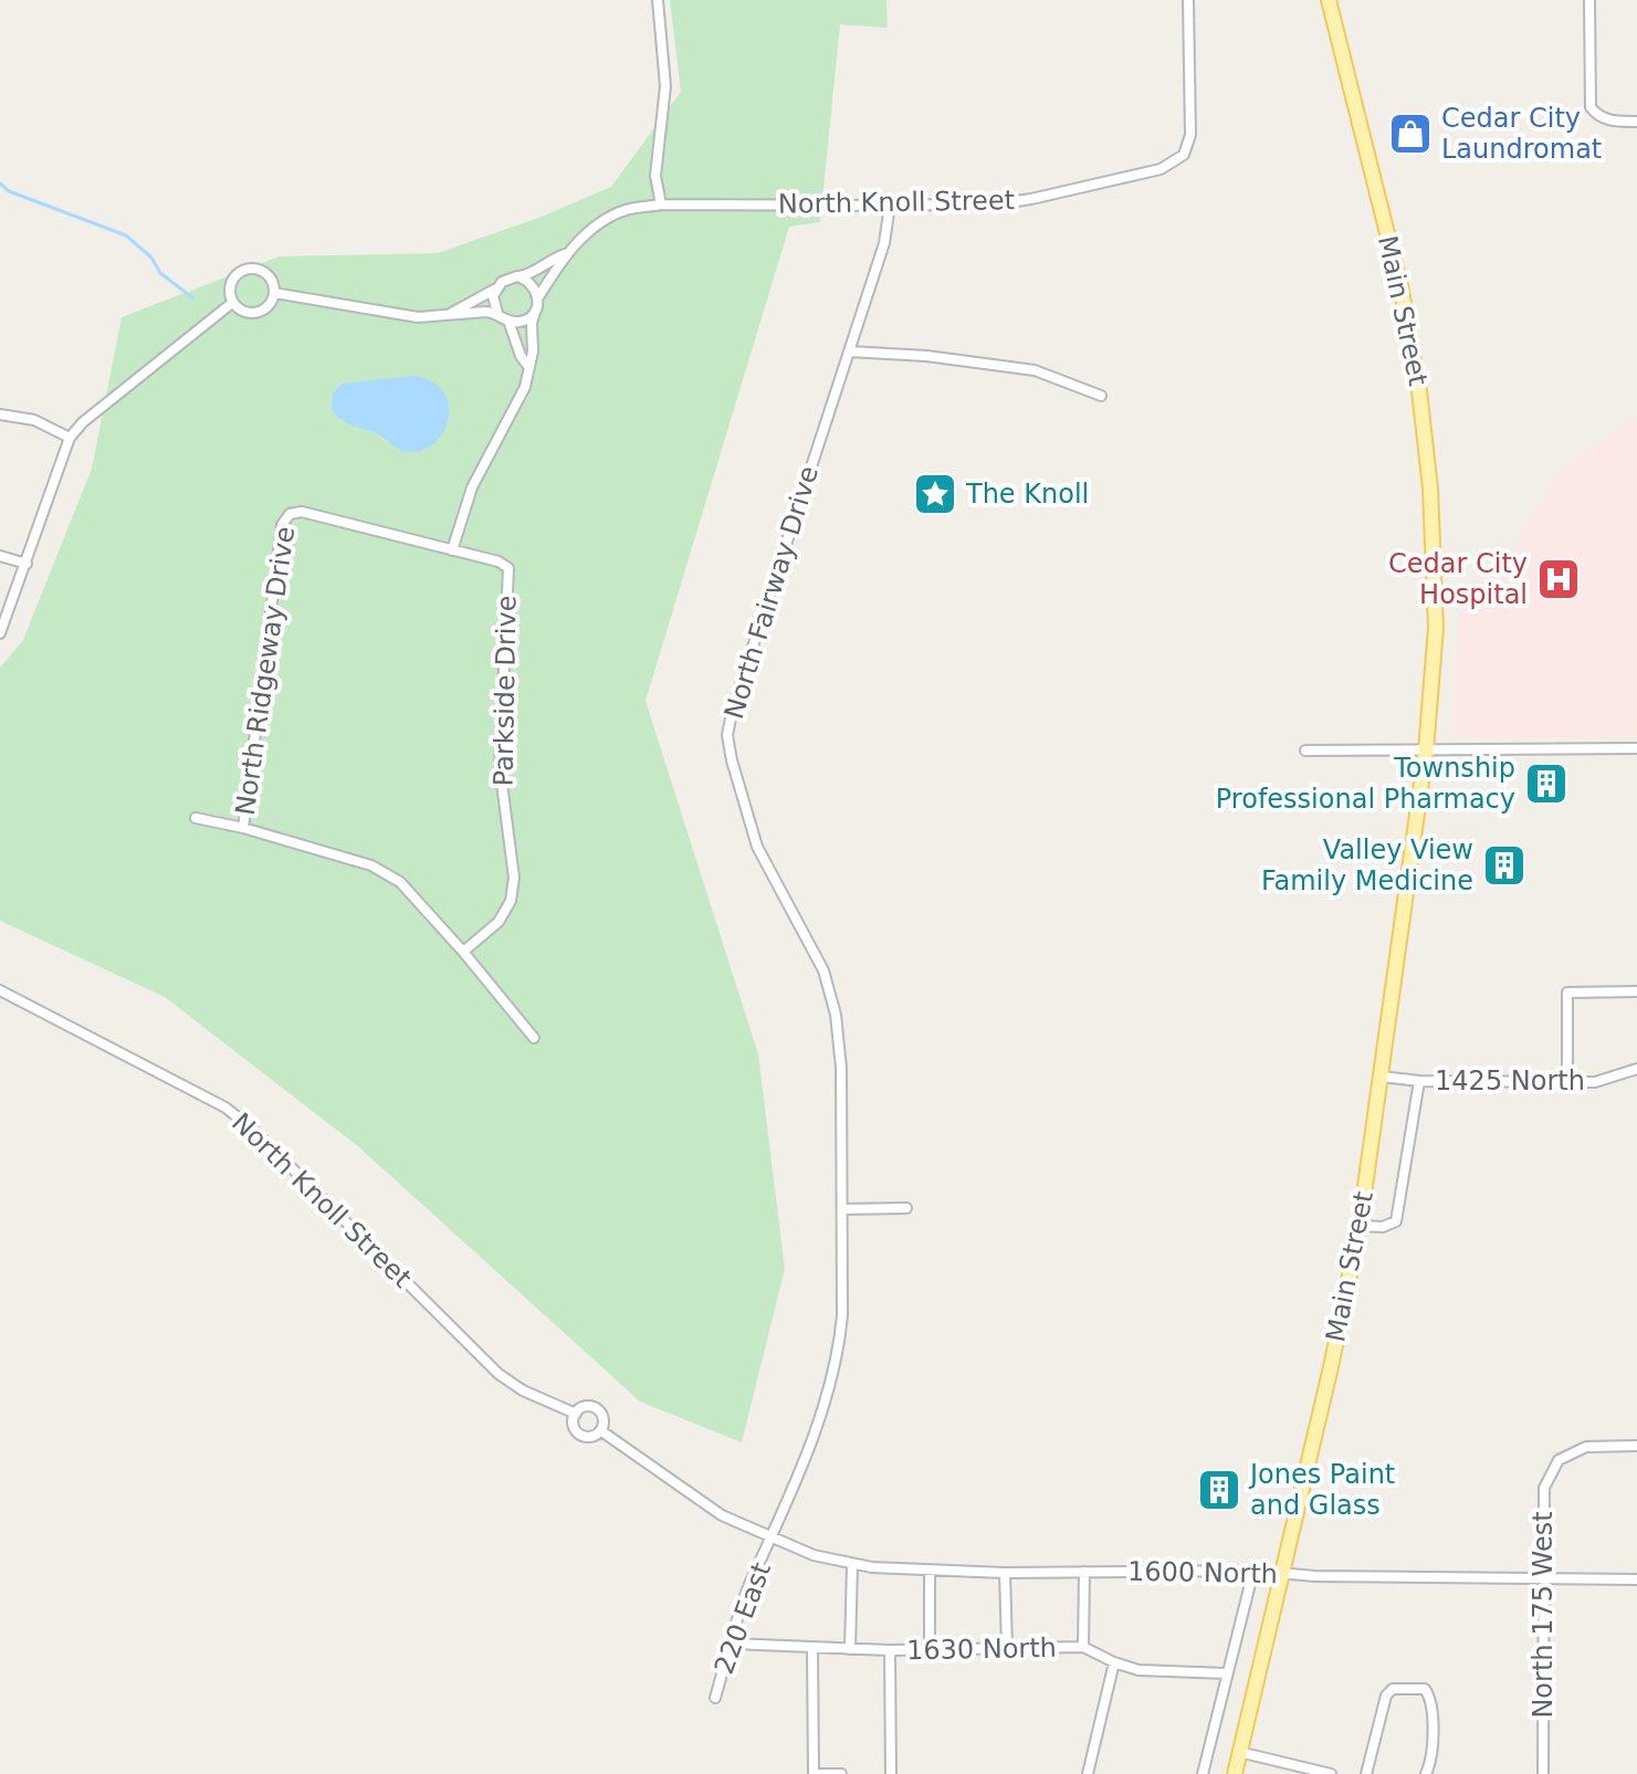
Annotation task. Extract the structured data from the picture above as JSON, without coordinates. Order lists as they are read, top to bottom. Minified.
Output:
{"streets":{"main road":["Main Street"],"street":["North Knoll Street","North Fairway Drive","North Ridgeway Drive","Parkside Drive","1425 North","1600 North","North 175 West","220 East","1630 North"]},"crossings":[["North Knoll Street","North Fairway Drive"],["North Knoll Street","North Ridgeway Drive"],["North Knoll Street","Parkside Drive"],["North Knoll Street","1600 North"],["North Knoll Street","220 East"],["Main Street","1425 North"],["Main Street","1600 North"],["North Fairway Drive","1600 North"],["North Fairway Drive","220 East"],["North Ridgeway Drive","Parkside Drive"],["1600 North","North 175 West"],["1600 North","220 East"],["220 East","1630 North"]],"places":{"shop":["Cedar City Laundromat"],"place":["The Knoll"],"hospital":["Cedar City Hospital"],"building":["Township Professional Pharmacy","Valley View Family Medicine","Jones Paint and Glass"]}}
